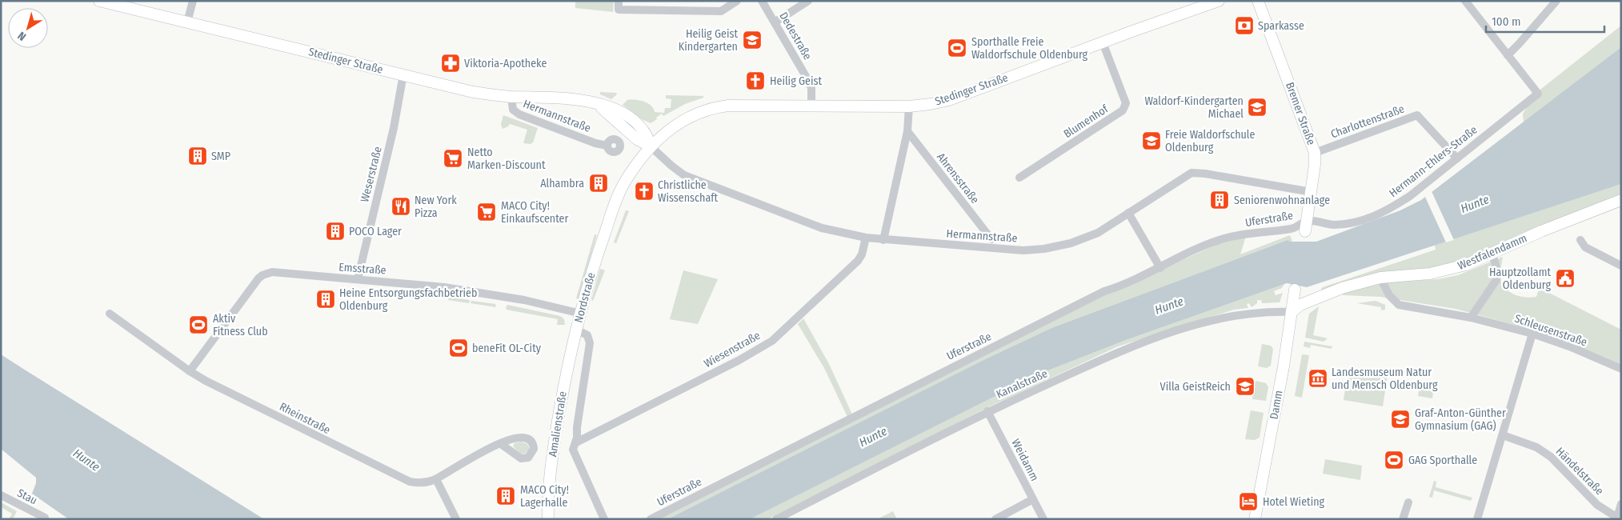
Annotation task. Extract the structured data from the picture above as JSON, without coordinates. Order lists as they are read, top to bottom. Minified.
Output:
{"streets":{"street":["Dedestraße","Stedinger Straße","Bremer Straße","Hermannstraße","Blumenhof","Charlottenstraße","Hermann-Ehlers-Straße","Weserstraße","Ahrensstraße","Uferstraße","Westfalendamm","Emsstraße","Nordstraße","Schleusenstraße","Wiesenstraße","Kanalstraße","Damm","Rheinstraße","Amalienstraße","Weidamm","Händelstraße","Stau"]},"crossings":[["Dedestraße","Stedinger Straße"],["Stedinger Straße","Hermannstraße"],["Stedinger Straße","Blumenhof"],["Stedinger Straße","Weserstraße"],["Stedinger Straße","Nordstraße"],["Bremer Straße","Hermannstraße"],["Bremer Straße","Charlottenstraße"],["Bremer Straße","Hermann-Ehlers-Straße"],["Bremer Straße","Uferstraße"],["Hermannstraße","Nordstraße"],["Hermannstraße","Wiesenstraße"],["Charlottenstraße","Hermann-Ehlers-Straße"],["Hermann-Ehlers-Straße","Uferstraße"],["Weserstraße","Emsstraße"],["Westfalendamm","Schleusenstraße"],["Westfalendamm","Kanalstraße"],["Westfalendamm","Damm"],["Emsstraße","Nordstraße"],["Emsstraße","Rheinstraße"],["Nordstraße","Wiesenstraße"],["Nordstraße","Amalienstraße"],["Kanalstraße","Damm"],["Kanalstraße","Weidamm"]],"water":["Hunte"],"places":{"bank":["Sparkasse"],"school or university":["Heilig Geist Kindergarten","Waldorf-Kindergarten Michael","Freie Waldorfschule Oldenburg","Villa GeistReich","Graf-Anton-Günther Gymnasium (GAG)"],"sports":["Sporthalle Freie Waldorfschule Oldenburg","Aktiv Fitness Club","beneFit OL-City","GAG Sporthalle"],"pharmacy":["Viktoria-Apotheke"],"church":["Heilig Geist","Christliche Wissenschaft"],"building":["SMP","Alhambra","Seniorenwohnanlage","POCO Lager","Heine Entsorgungsfachbetrieb Oldenburg","MACO City! Lagerhalle"],"supermarket":["Netto Marken-Discount","MACO City! Einkaufscenter"],"restaurant":["New York Pizza"],"public building":["Hauptzollamt Oldenburg"],"museum":["Landesmuseum Natur und Mensch Oldenburg"],"hotel":["Hotel Wieting"]},"scale_bar":"100 m","north":"bottom left"}
